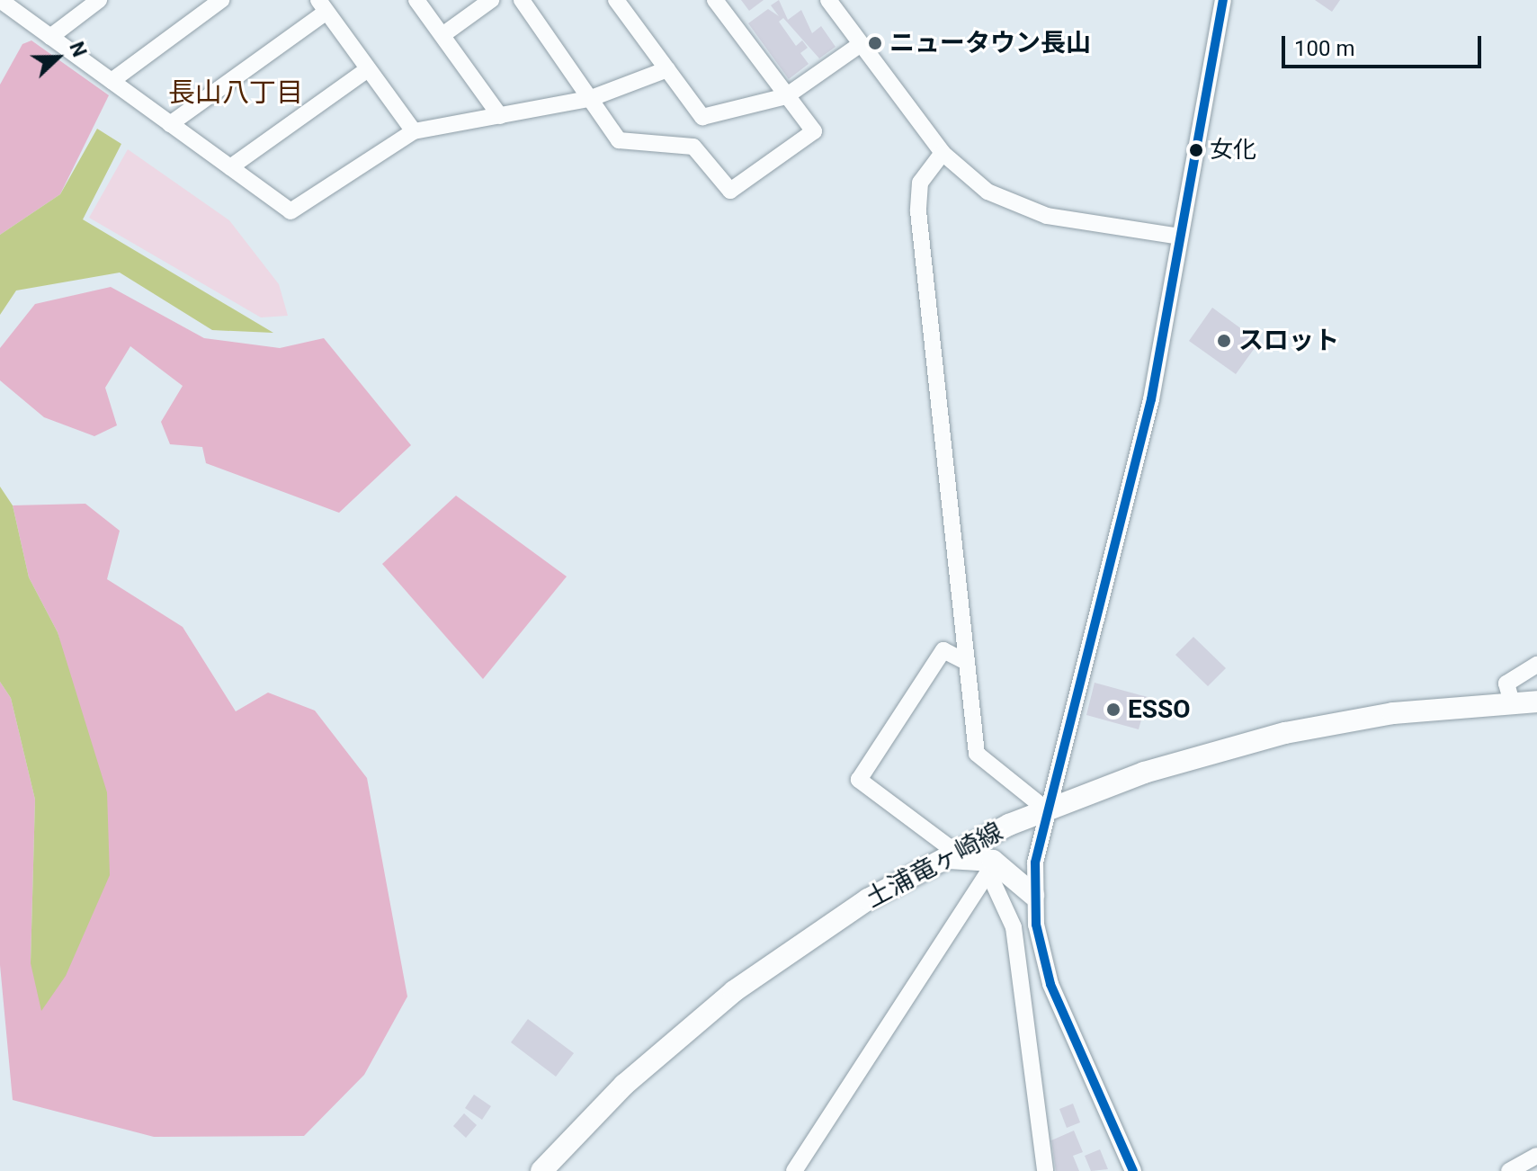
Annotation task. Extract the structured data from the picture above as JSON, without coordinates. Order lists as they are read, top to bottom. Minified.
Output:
{"streets":{"main road":["土浦竜ヶ崎線"]},"districts":["長山八丁目"],"places":["ニュータウン長山","女化","スロット","ESSO"],"scale_bar":"100 m","north":"right"}
